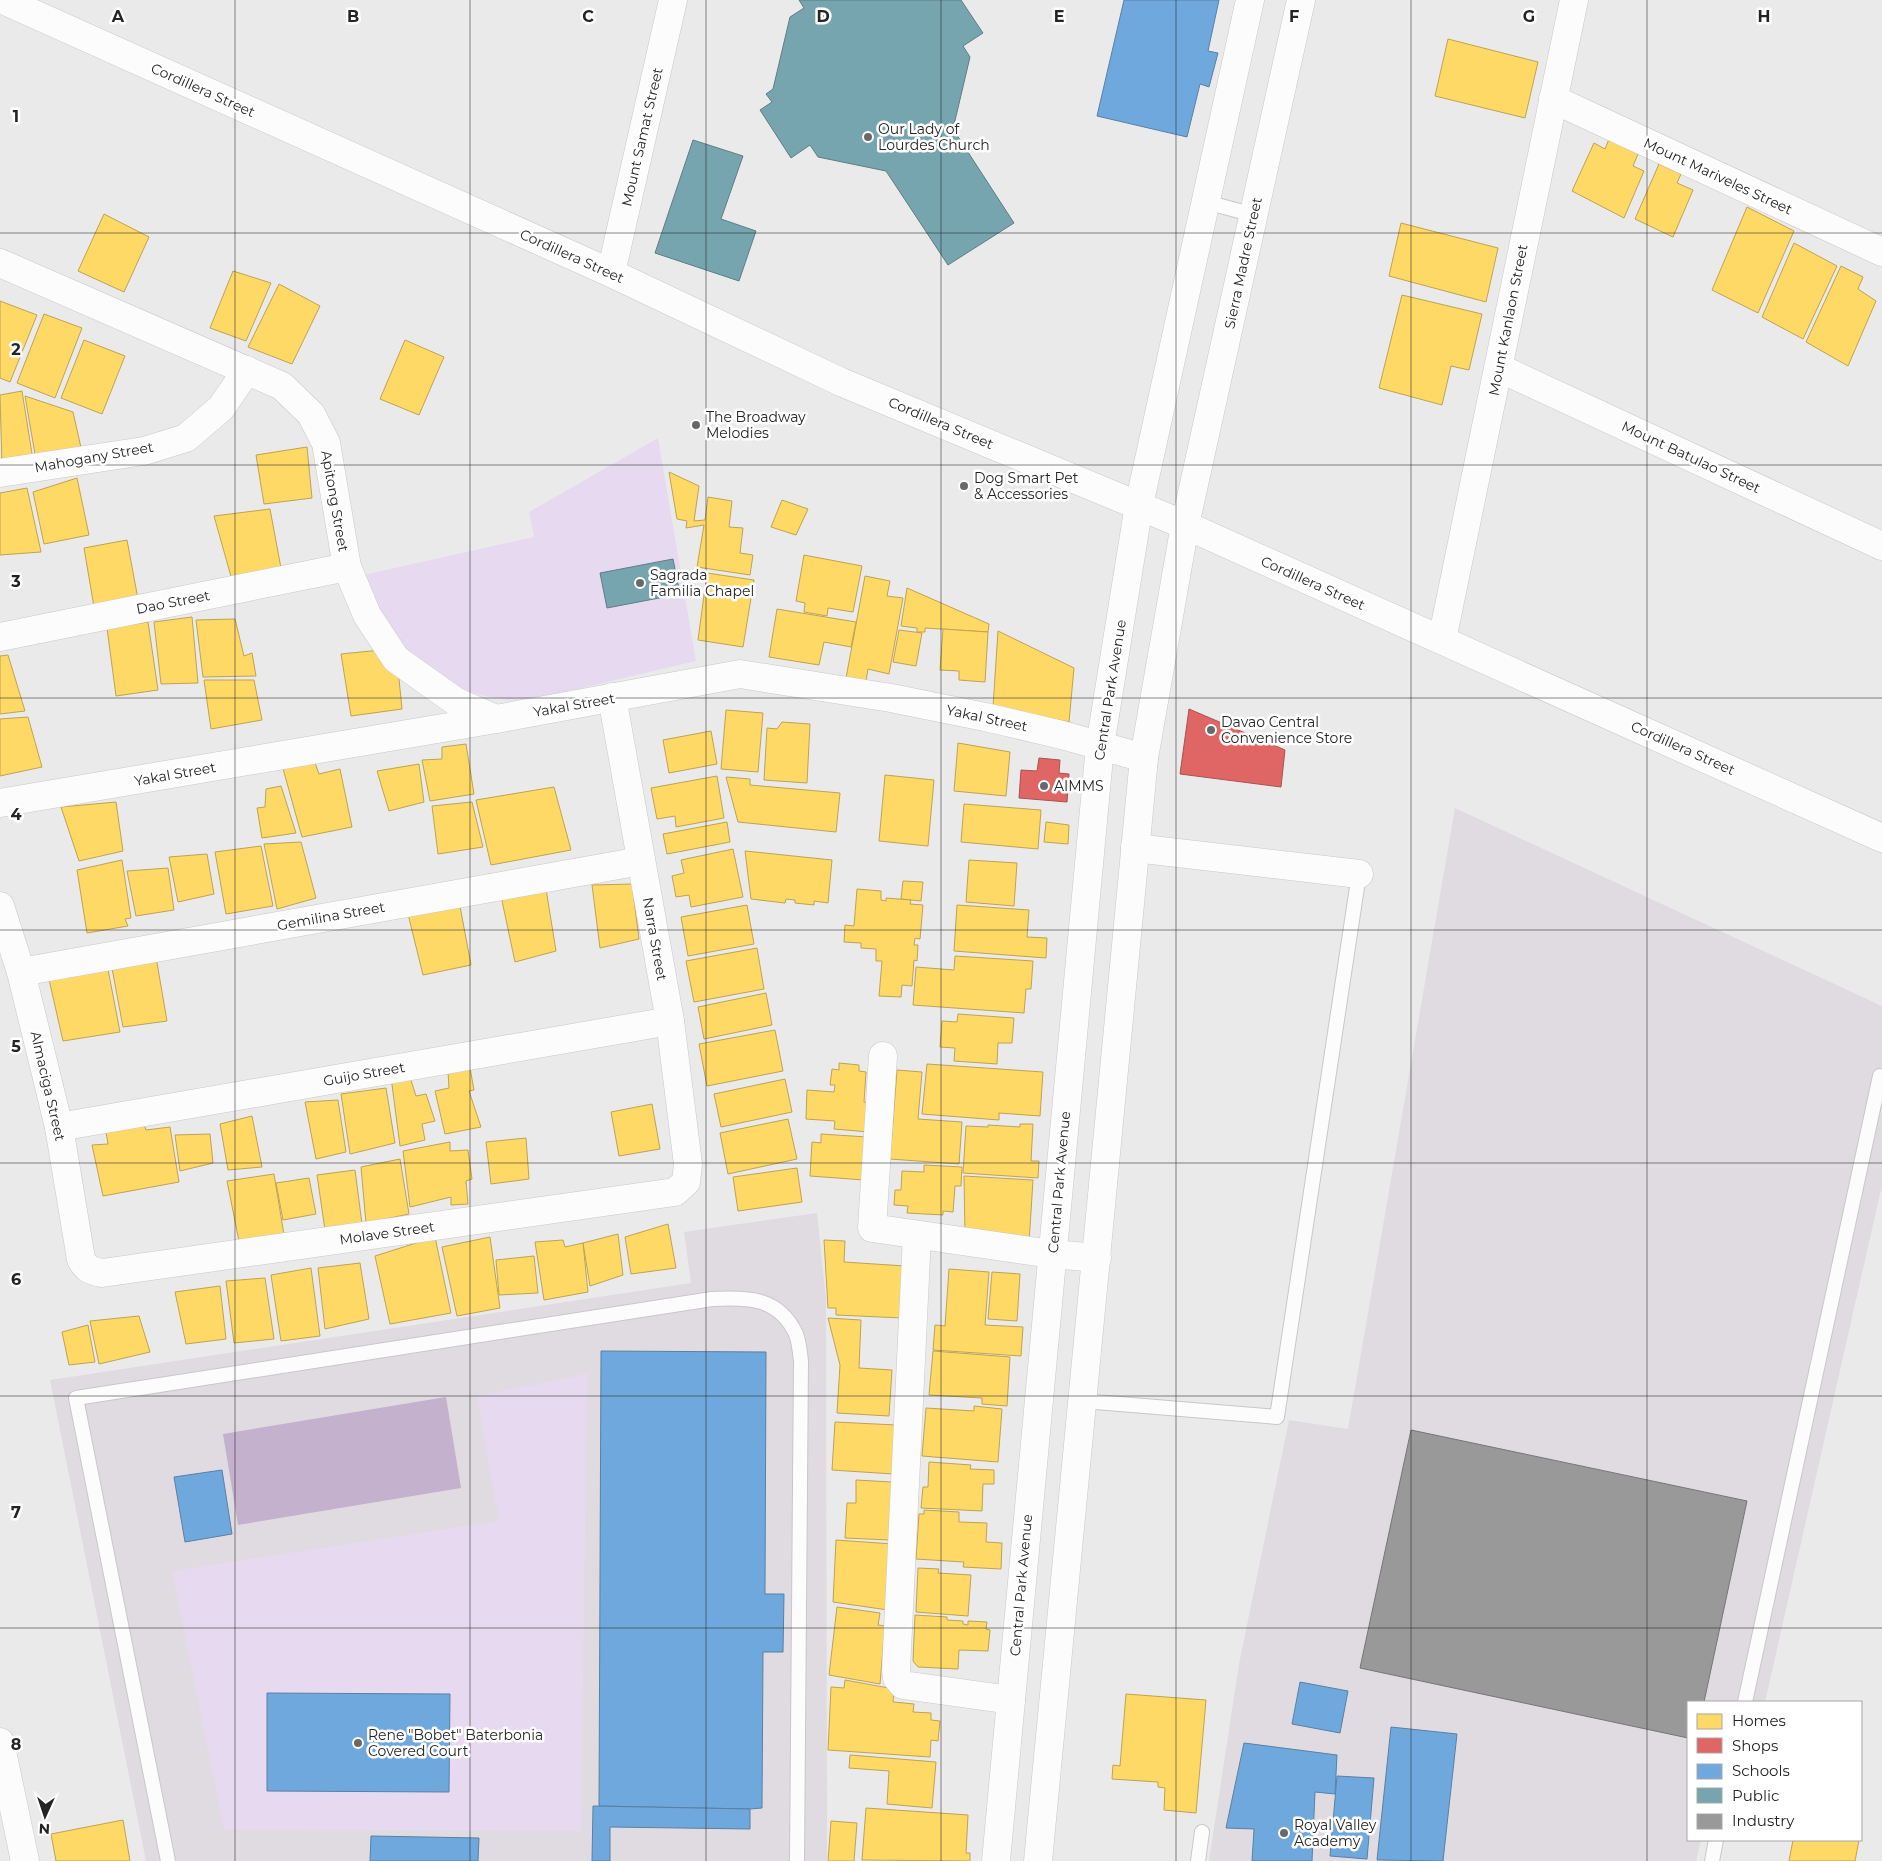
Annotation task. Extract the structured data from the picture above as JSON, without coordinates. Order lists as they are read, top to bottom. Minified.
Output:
{"streets":{"street":["Cordillera Street","Mount Samat Street","Mount Mariveles Street","Sierra Madre Street","Mount Kanlaon Street","Mahogany Street","Mount Batulao Street","Apitong Street","Dao Street","Central Park Avenue","Yakal Street","Gemilina Street","Narra Street","Guijo Street","Almaciga Street","Molave Street"]},"crossings":[["Cordillera Street","Mount Samat Street"],["Cordillera Street","Sierra Madre Street"],["Cordillera Street","Mount Kanlaon Street"],["Cordillera Street","Central Park Avenue"],["Mount Mariveles Street","Mount Kanlaon Street"],["Mount Kanlaon Street","Mount Batulao Street"],["Mahogany Street","Apitong Street"],["Apitong Street","Dao Street"],["Apitong Street","Yakal Street"],["Central Park Avenue","Yakal Street"],["Yakal Street","Narra Street"],["Gemilina Street","Narra Street"],["Gemilina Street","Almaciga Street"],["Narra Street","Guijo Street"],["Narra Street","Molave Street"],["Guijo Street","Almaciga Street"],["Almaciga Street","Molave Street"]],"places":["Our Lady of Lourdes Church","The Broadway Melodies","Dog Smart Pet & Accessories","Sagrada Familia Chapel","Davao Central Convenience Store","AIMMS","Rene \"Bobet\" Baterbonia Covered Court","Royal Valley Academy"],"legend":["Homes","Shops","Schools","Public","Industry"],"north":"bottom","grid":{"columns":["A","B","C","D","E","F","G","H"],"rows":["1","2","3","4","5","6","7","8"]}}
